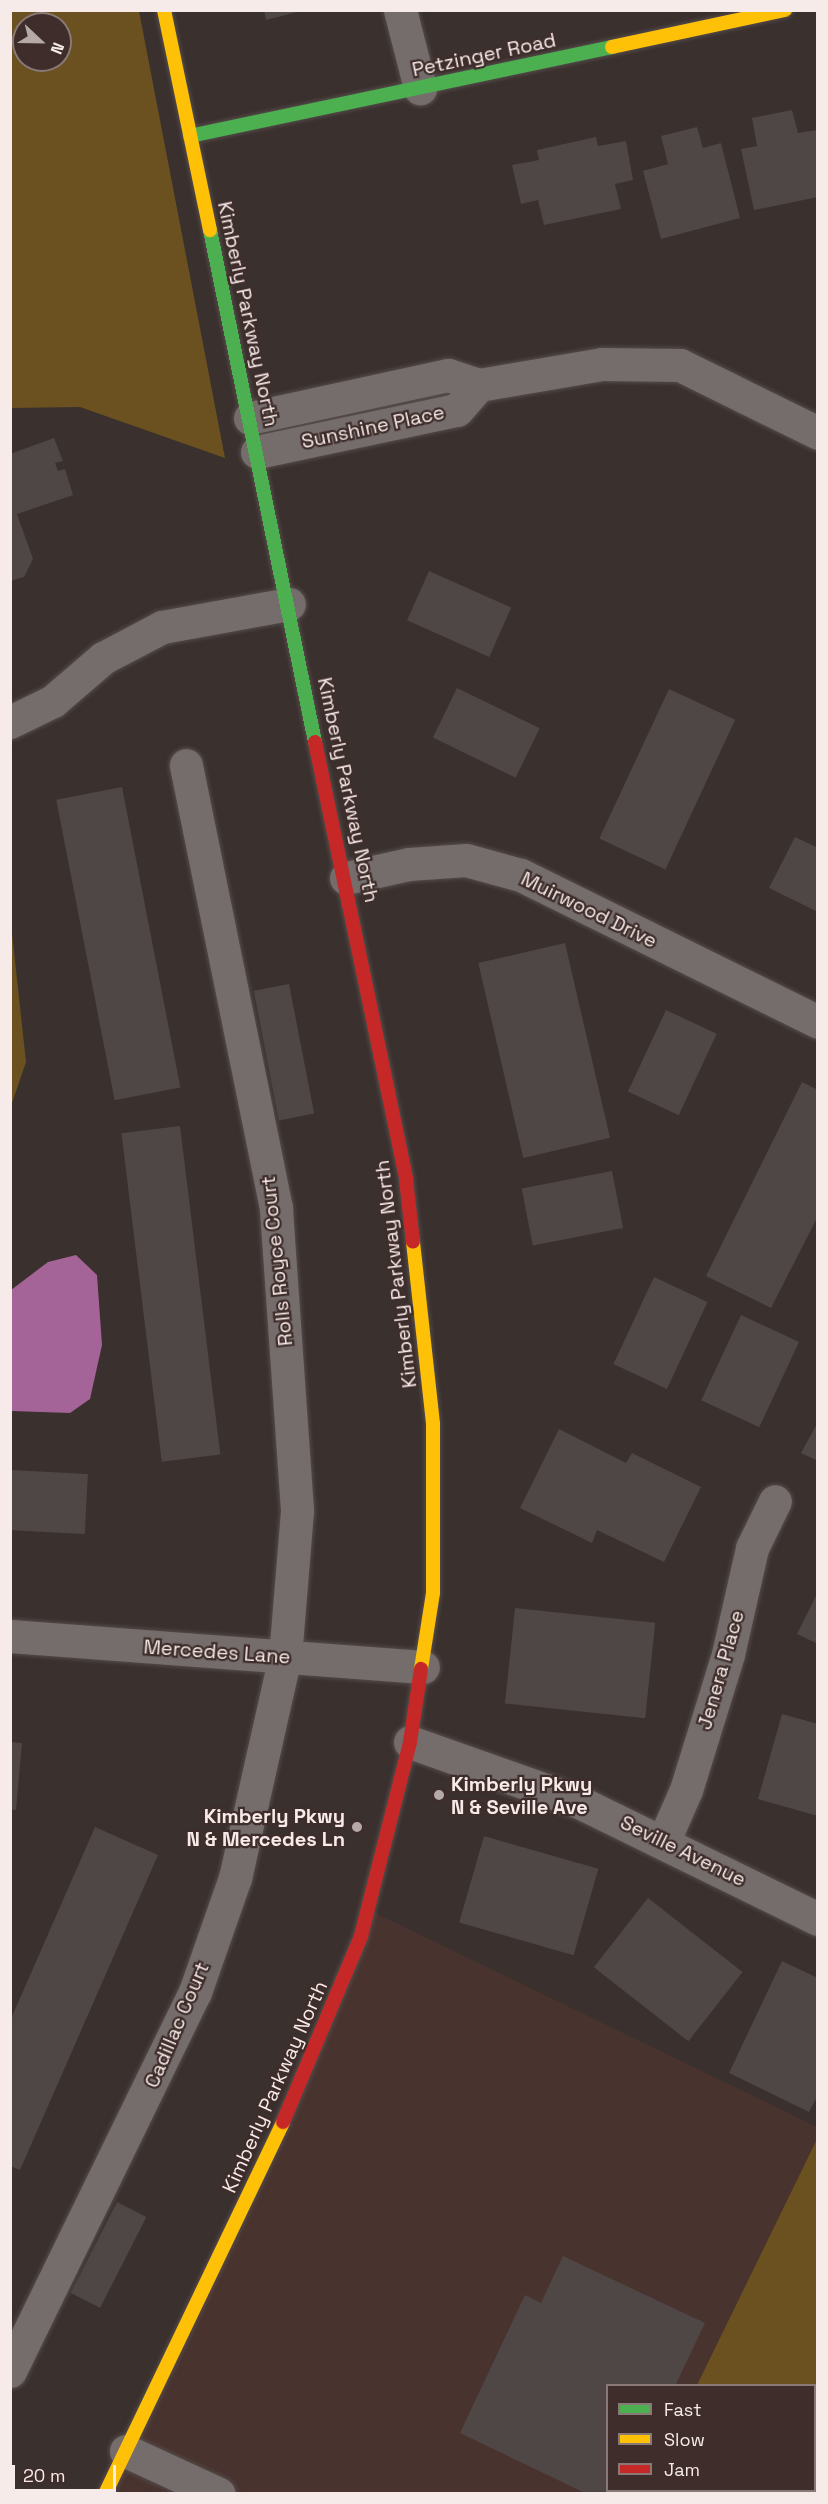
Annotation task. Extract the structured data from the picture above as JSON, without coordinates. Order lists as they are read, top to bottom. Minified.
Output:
{"streets":{"street":["Petzinger Road","Kimberly Parkway North","Sunshine Place","Muirwood Drive","Rolls Royce Court","Mercedes Lane","Jenera Place","Seville Avenue","Cadillac Court"]},"crossings":[["Petzinger Road","Kimberly Parkway North"],["Kimberly Parkway North","Sunshine Place"],["Kimberly Parkway North","Muirwood Drive"],["Kimberly Parkway North","Mercedes Lane"],["Kimberly Parkway North","Seville Avenue"],["Rolls Royce Court","Mercedes Lane"],["Rolls Royce Court","Cadillac Court"],["Mercedes Lane","Cadillac Court"],["Jenera Place","Seville Avenue"]],"places":["Kimberly Pkwy N & Seville Ave","Kimberly Pkwy N & Mercedes Ln"],"legend":["Fast","Slow","Jam"],"scale_bar":"20 m","north":"right"}
